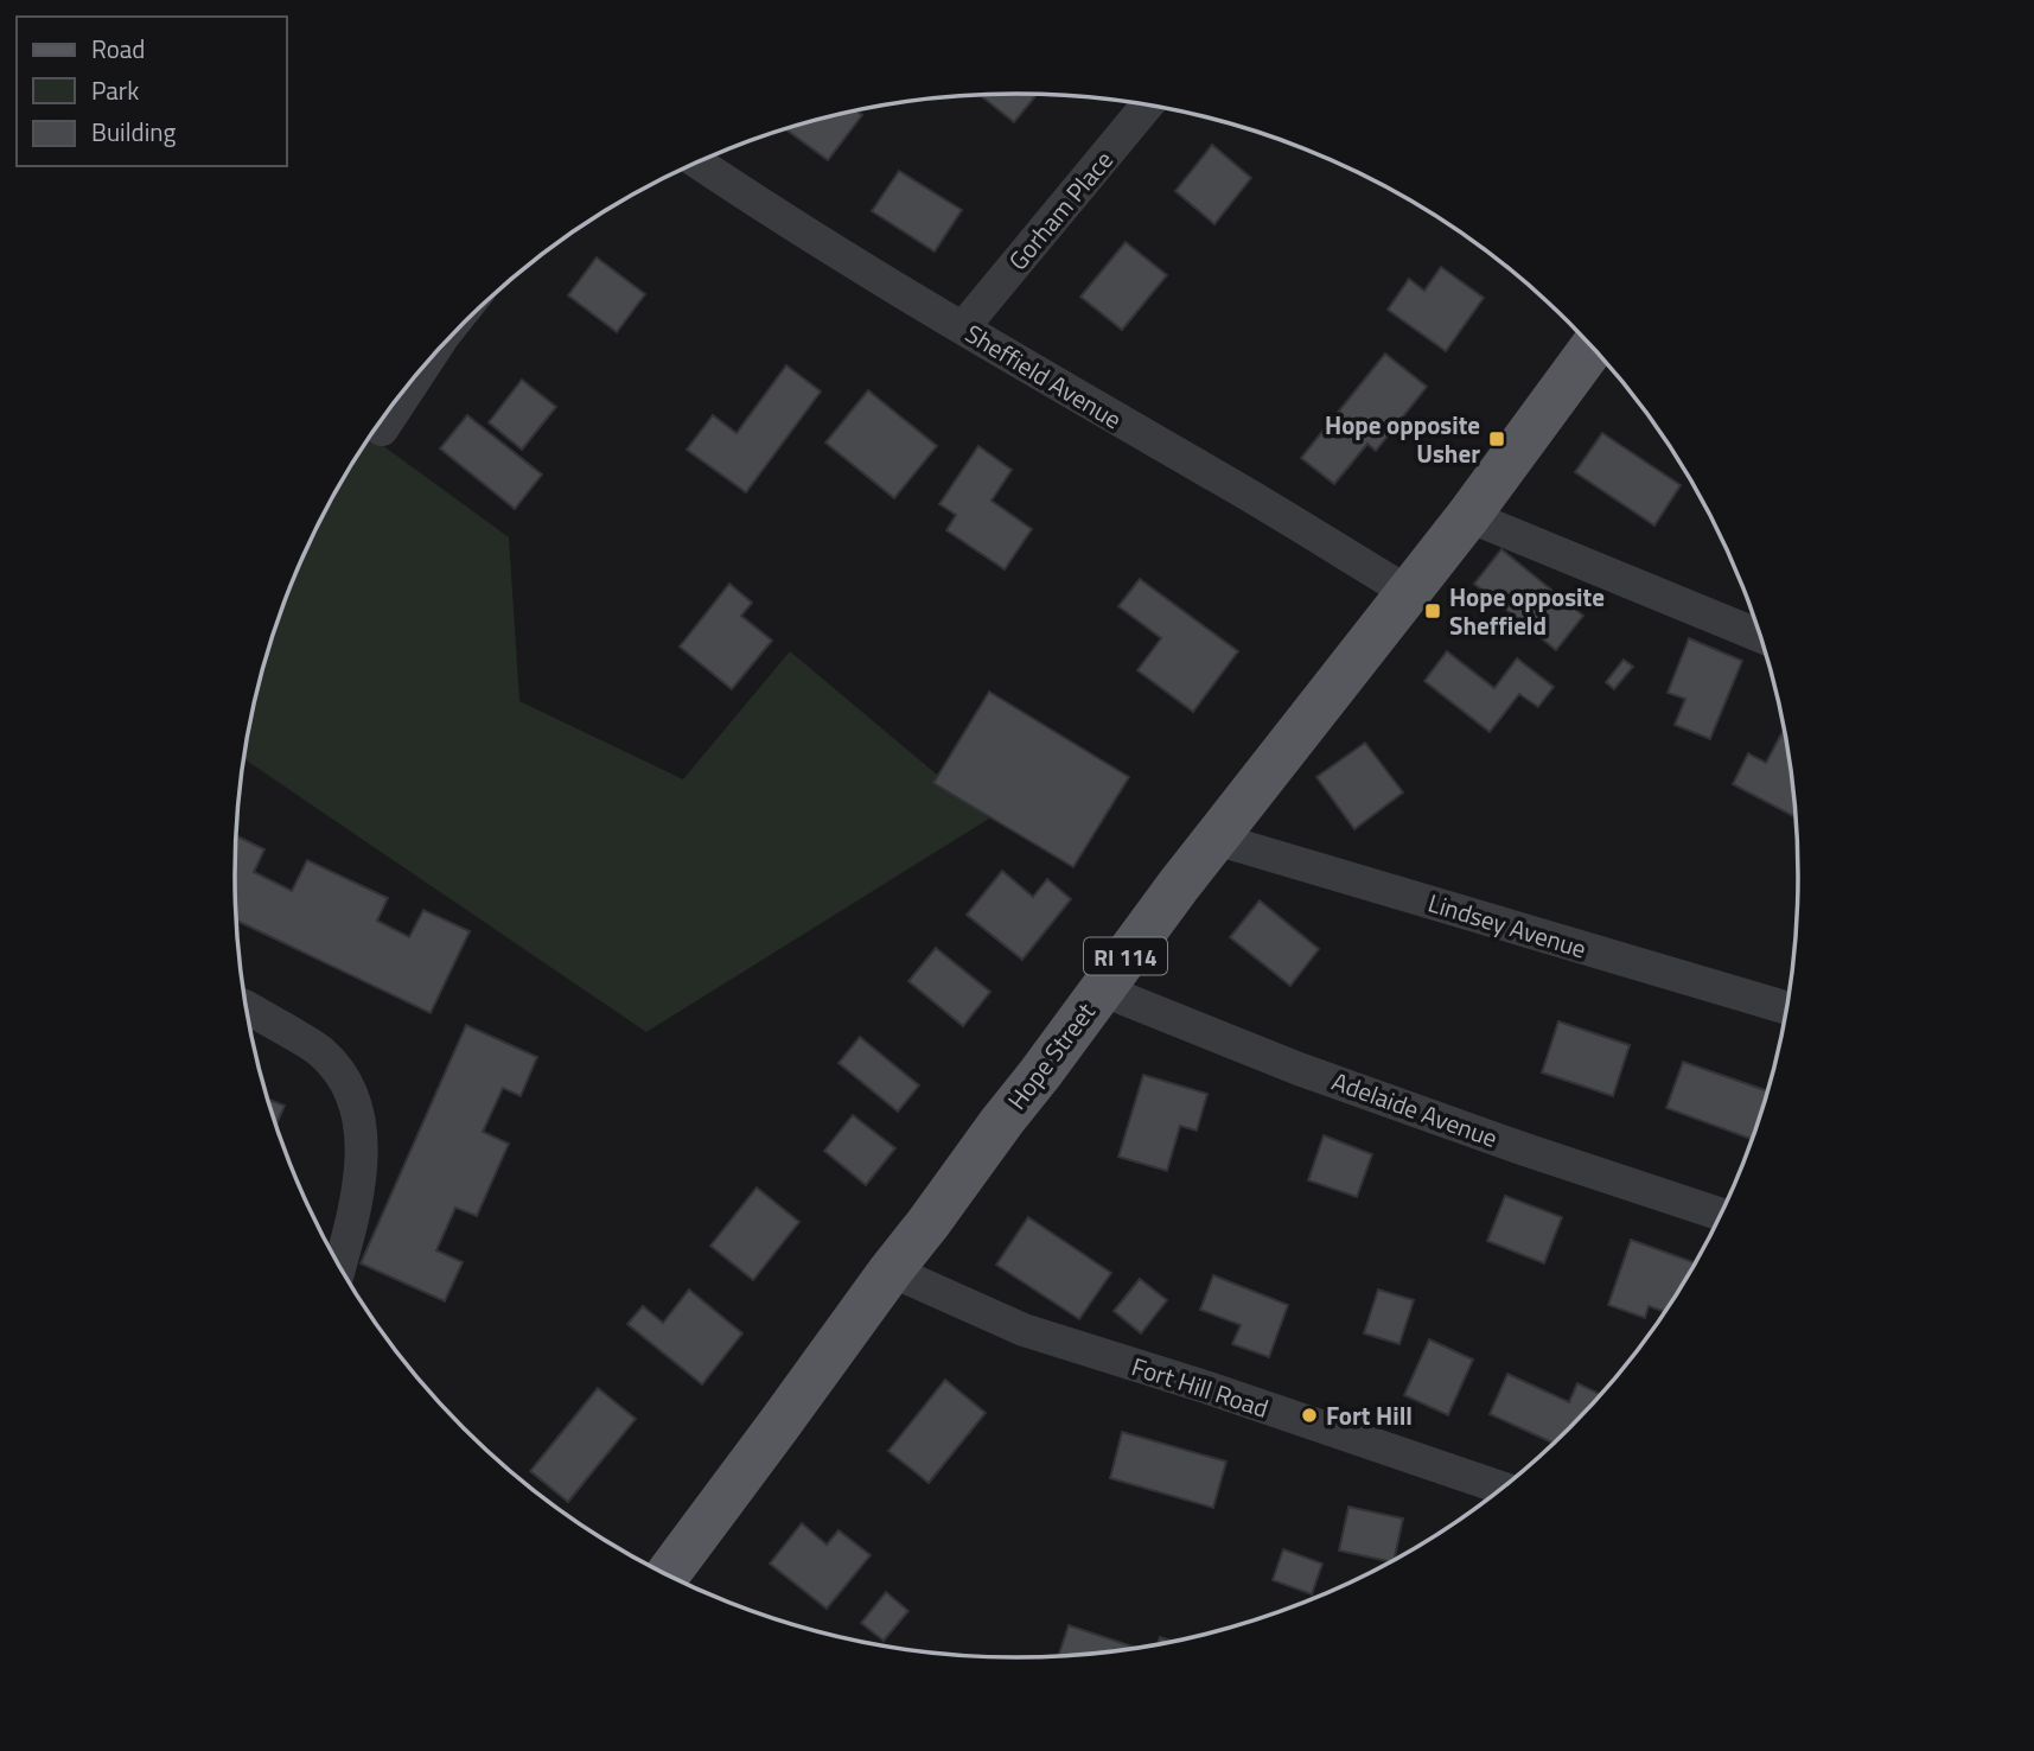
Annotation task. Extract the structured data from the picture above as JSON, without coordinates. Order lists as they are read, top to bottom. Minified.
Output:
{"streets":{"main road":["RI 114","Hope Street"],"street":["Gorham Place","Sheffield Avenue","Lindsey Avenue","Adelaide Avenue","Fort Hill Road"]},"crossings":[["Gorham Place","Sheffield Avenue"],["Sheffield Avenue","Hope Street"],["Lindsey Avenue","Hope Street"],["Hope Street","Adelaide Avenue"],["Hope Street","Fort Hill Road"]],"places":{"transit":["Hope opposite Usher","Hope opposite Sheffield"],"other":["Fort Hill"]},"legend":["Road","Park","Building"]}
